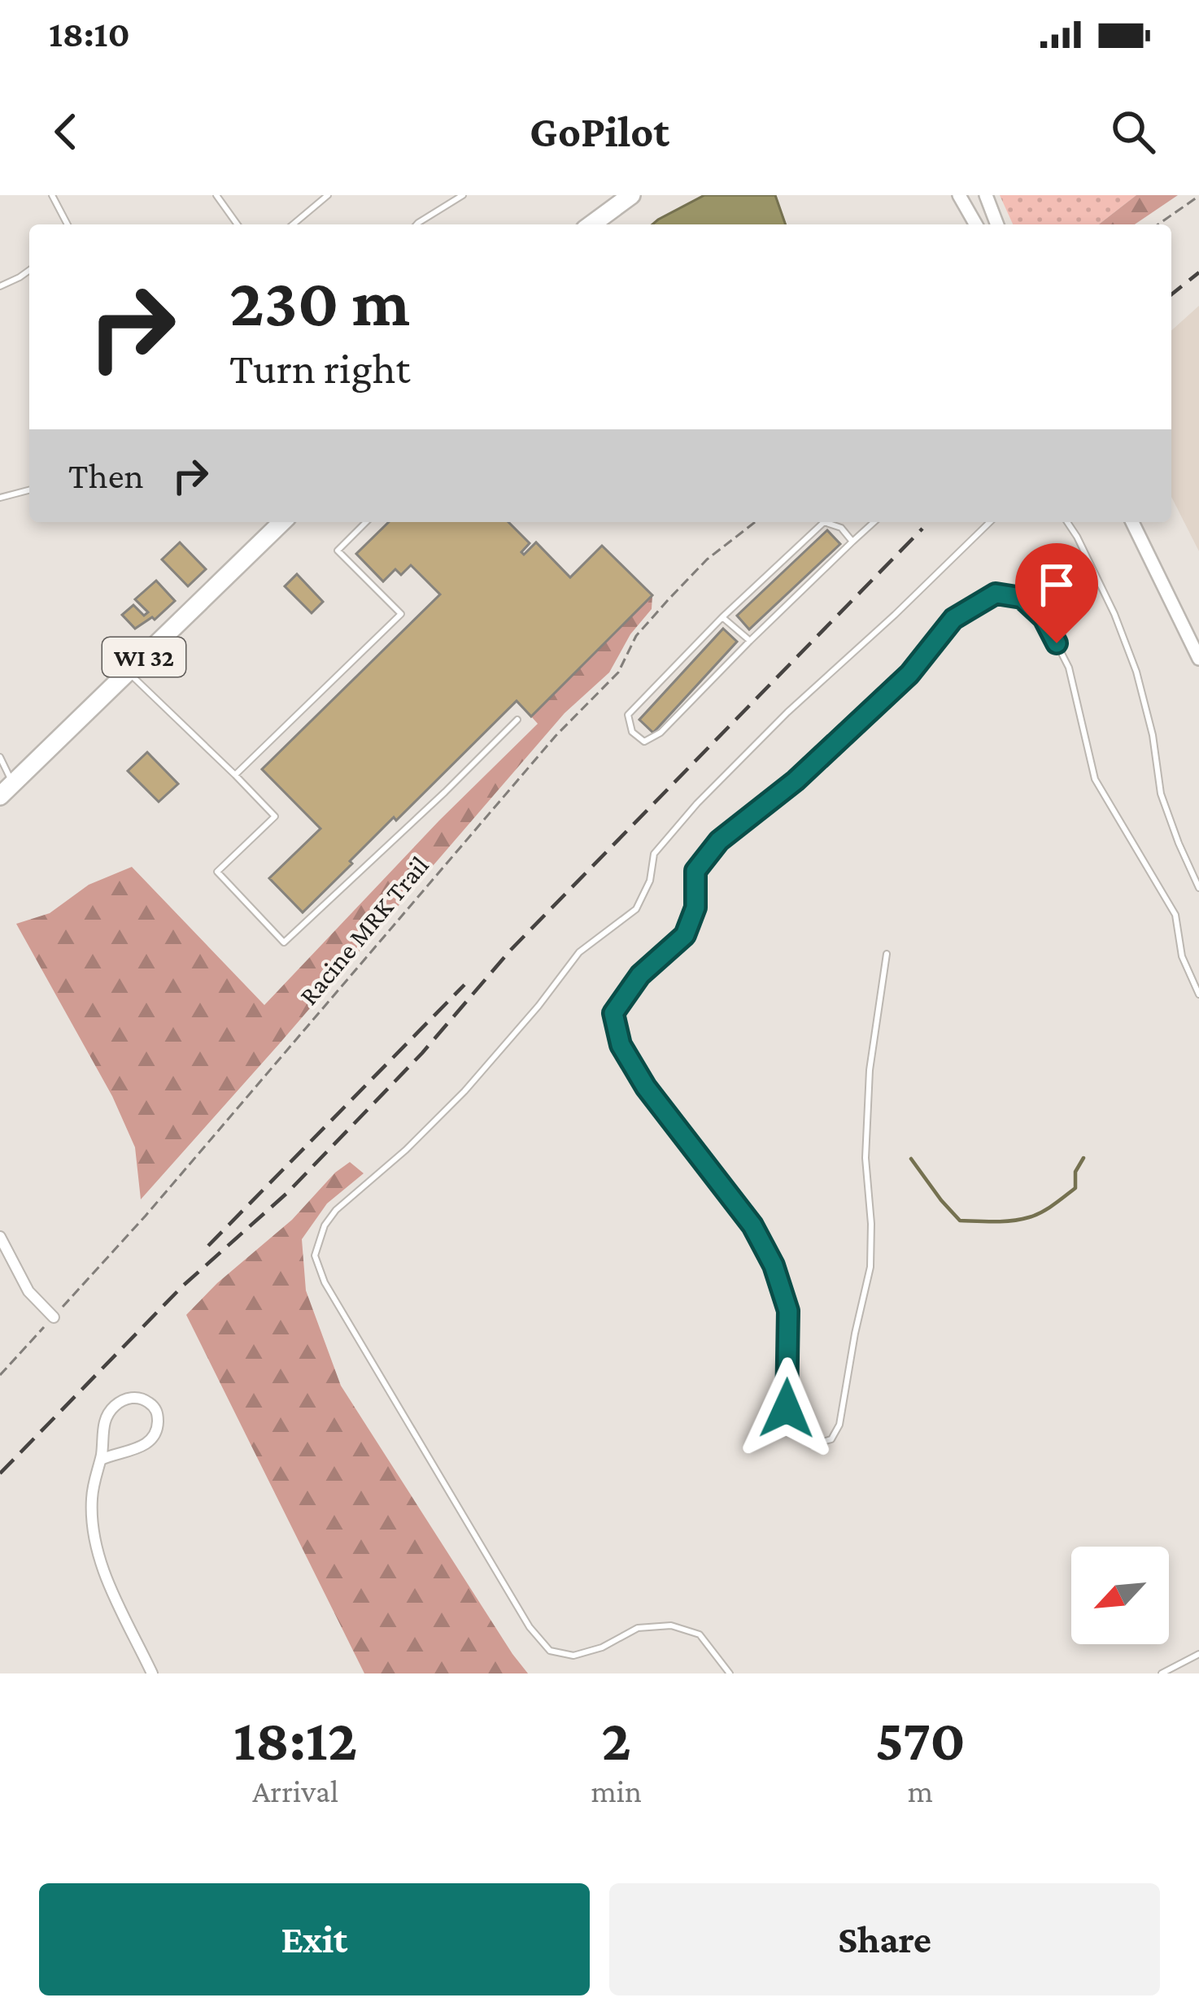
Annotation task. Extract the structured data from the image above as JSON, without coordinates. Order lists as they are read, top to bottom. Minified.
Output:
{"streets":{"main road":["WI 32"],"path":["Racine MRK Trail"]},"north":"bottom left","page":{"status":"18:10","header":"GoPilot","turn":["230 m","Turn right"],"then":"Then","eta":["18:12","Arrival","2","min","570","m"],"buttons":["Exit","Share"]}}
